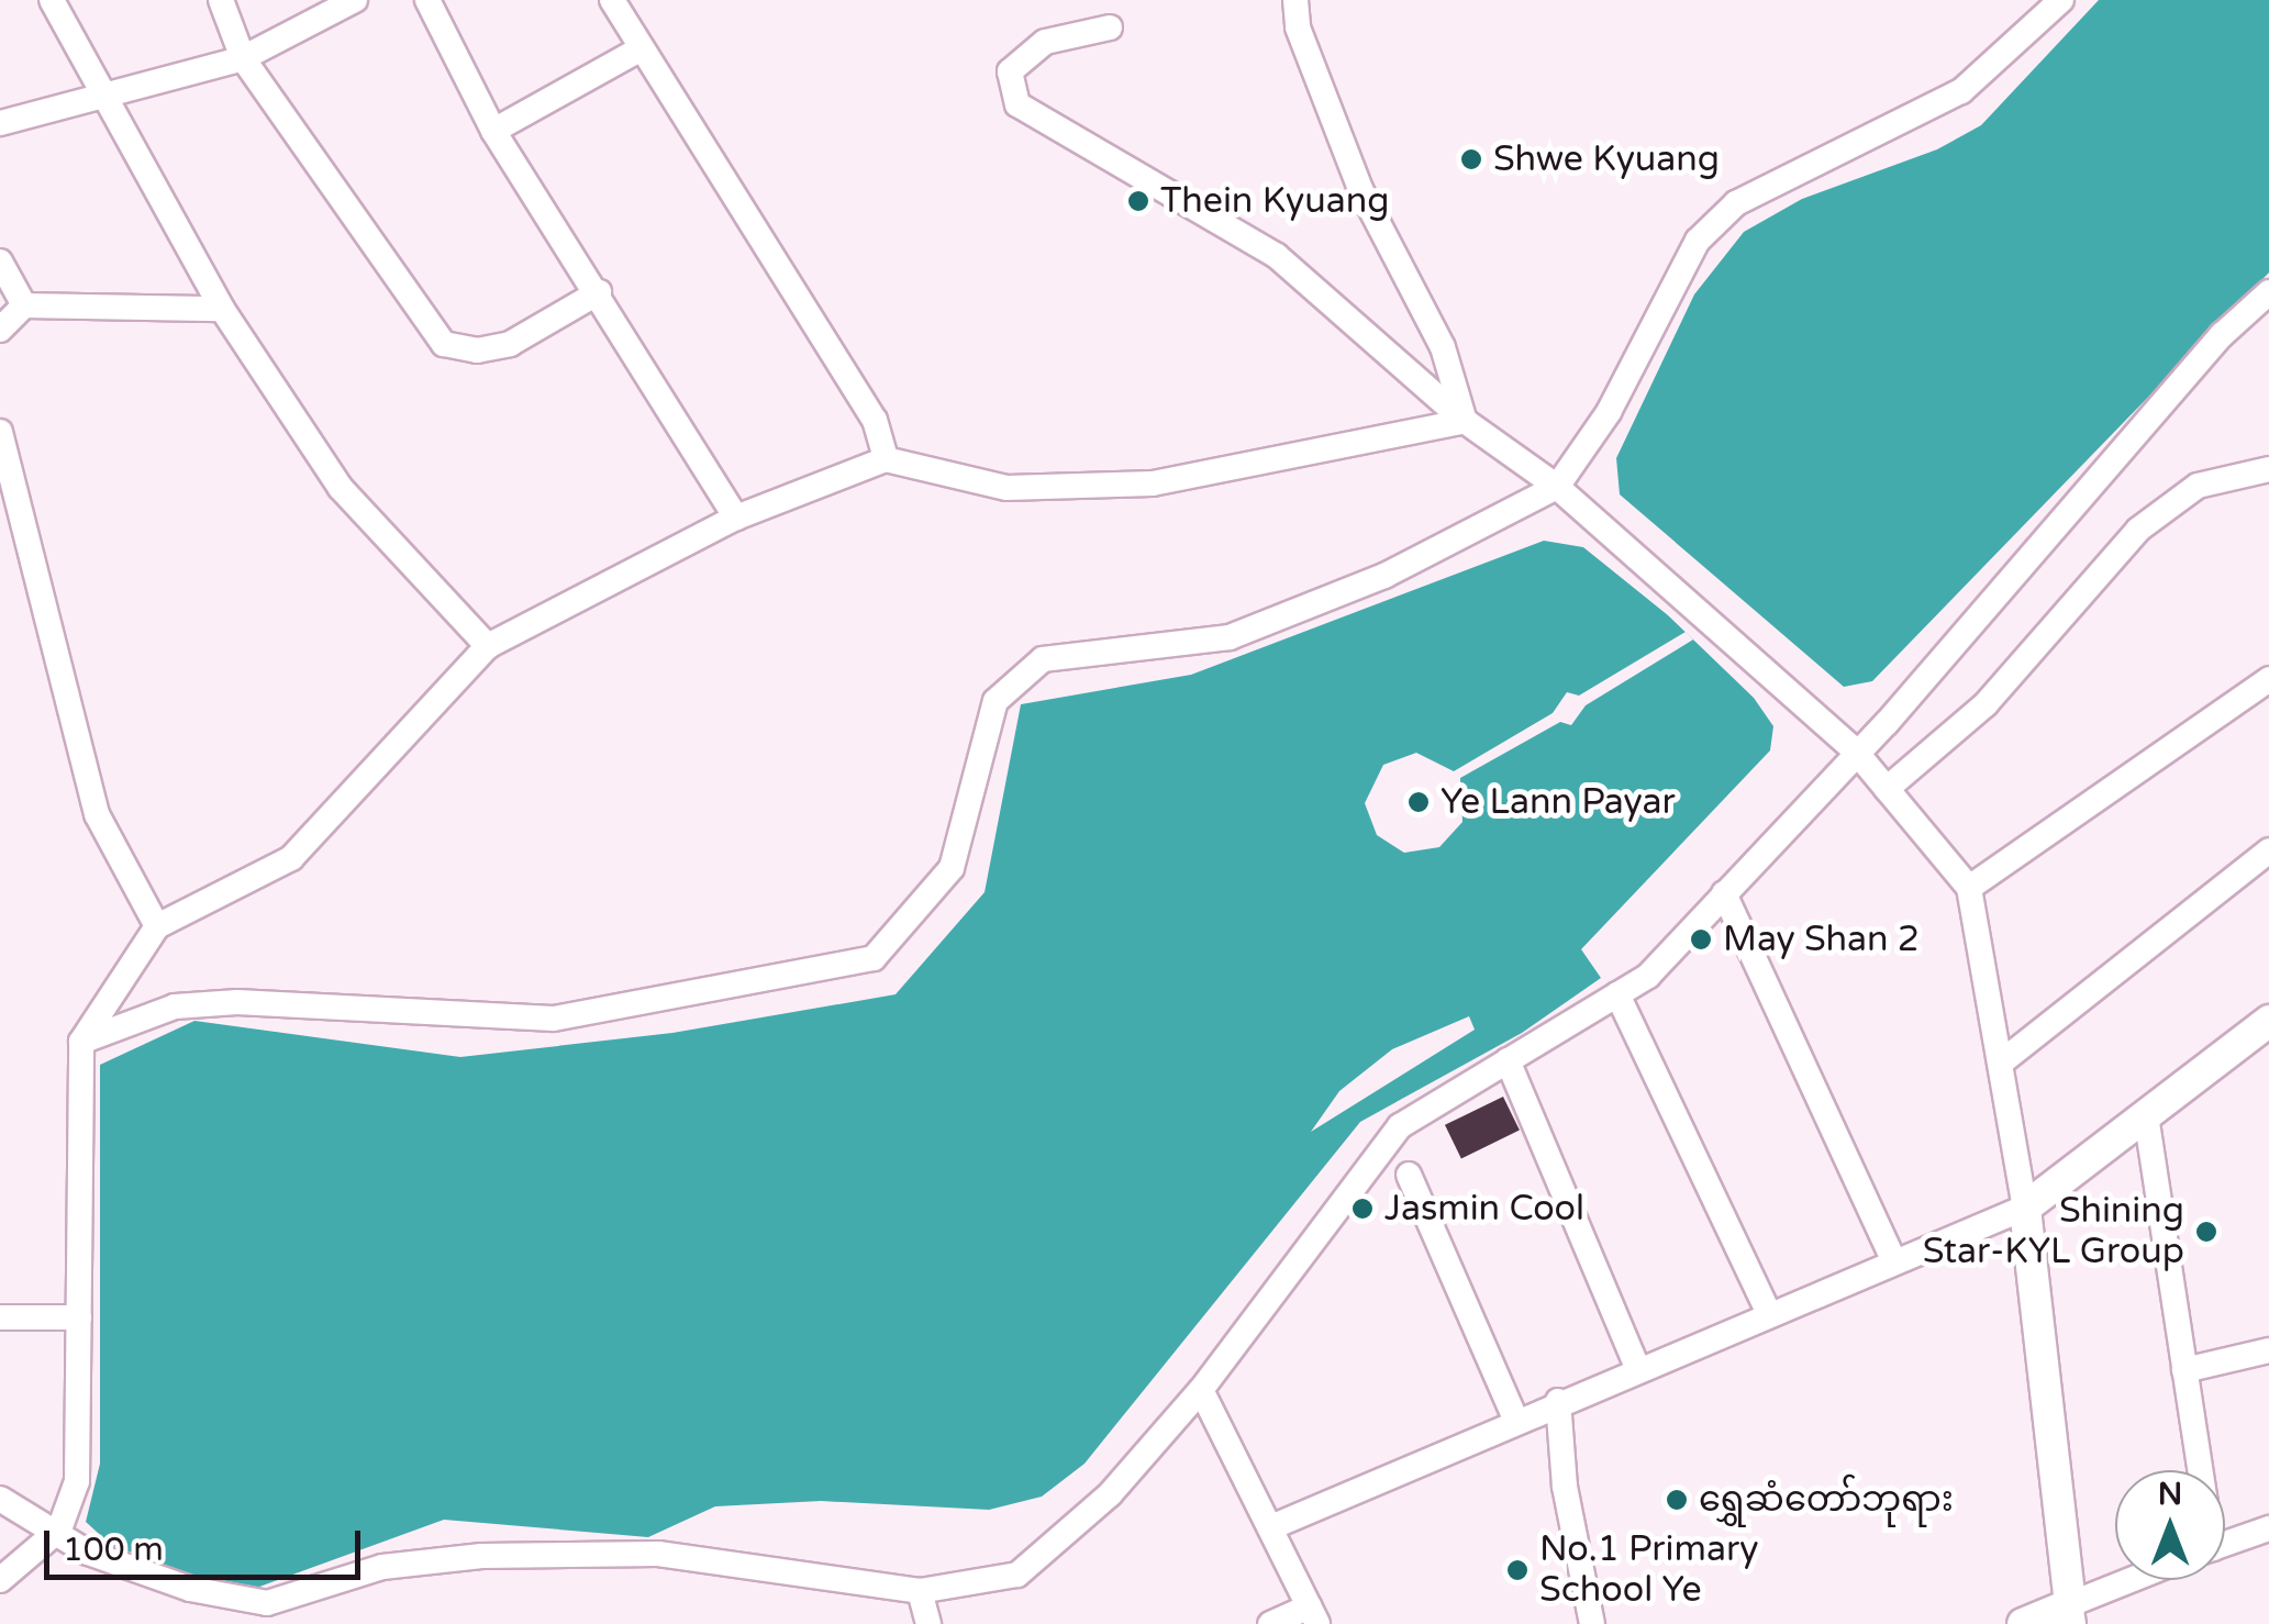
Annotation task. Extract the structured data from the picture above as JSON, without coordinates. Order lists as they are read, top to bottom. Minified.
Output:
{"places":["Shwe Kyuang","Thein Kyuang","Ye Lann Payar","May Shan 2","Jasmin Cool","Shining Star-KYL Group","ရွှေဆံတော်ဘုရား","No.1 Primary School Ye"],"scale_bar":"100 m","north":"top"}
